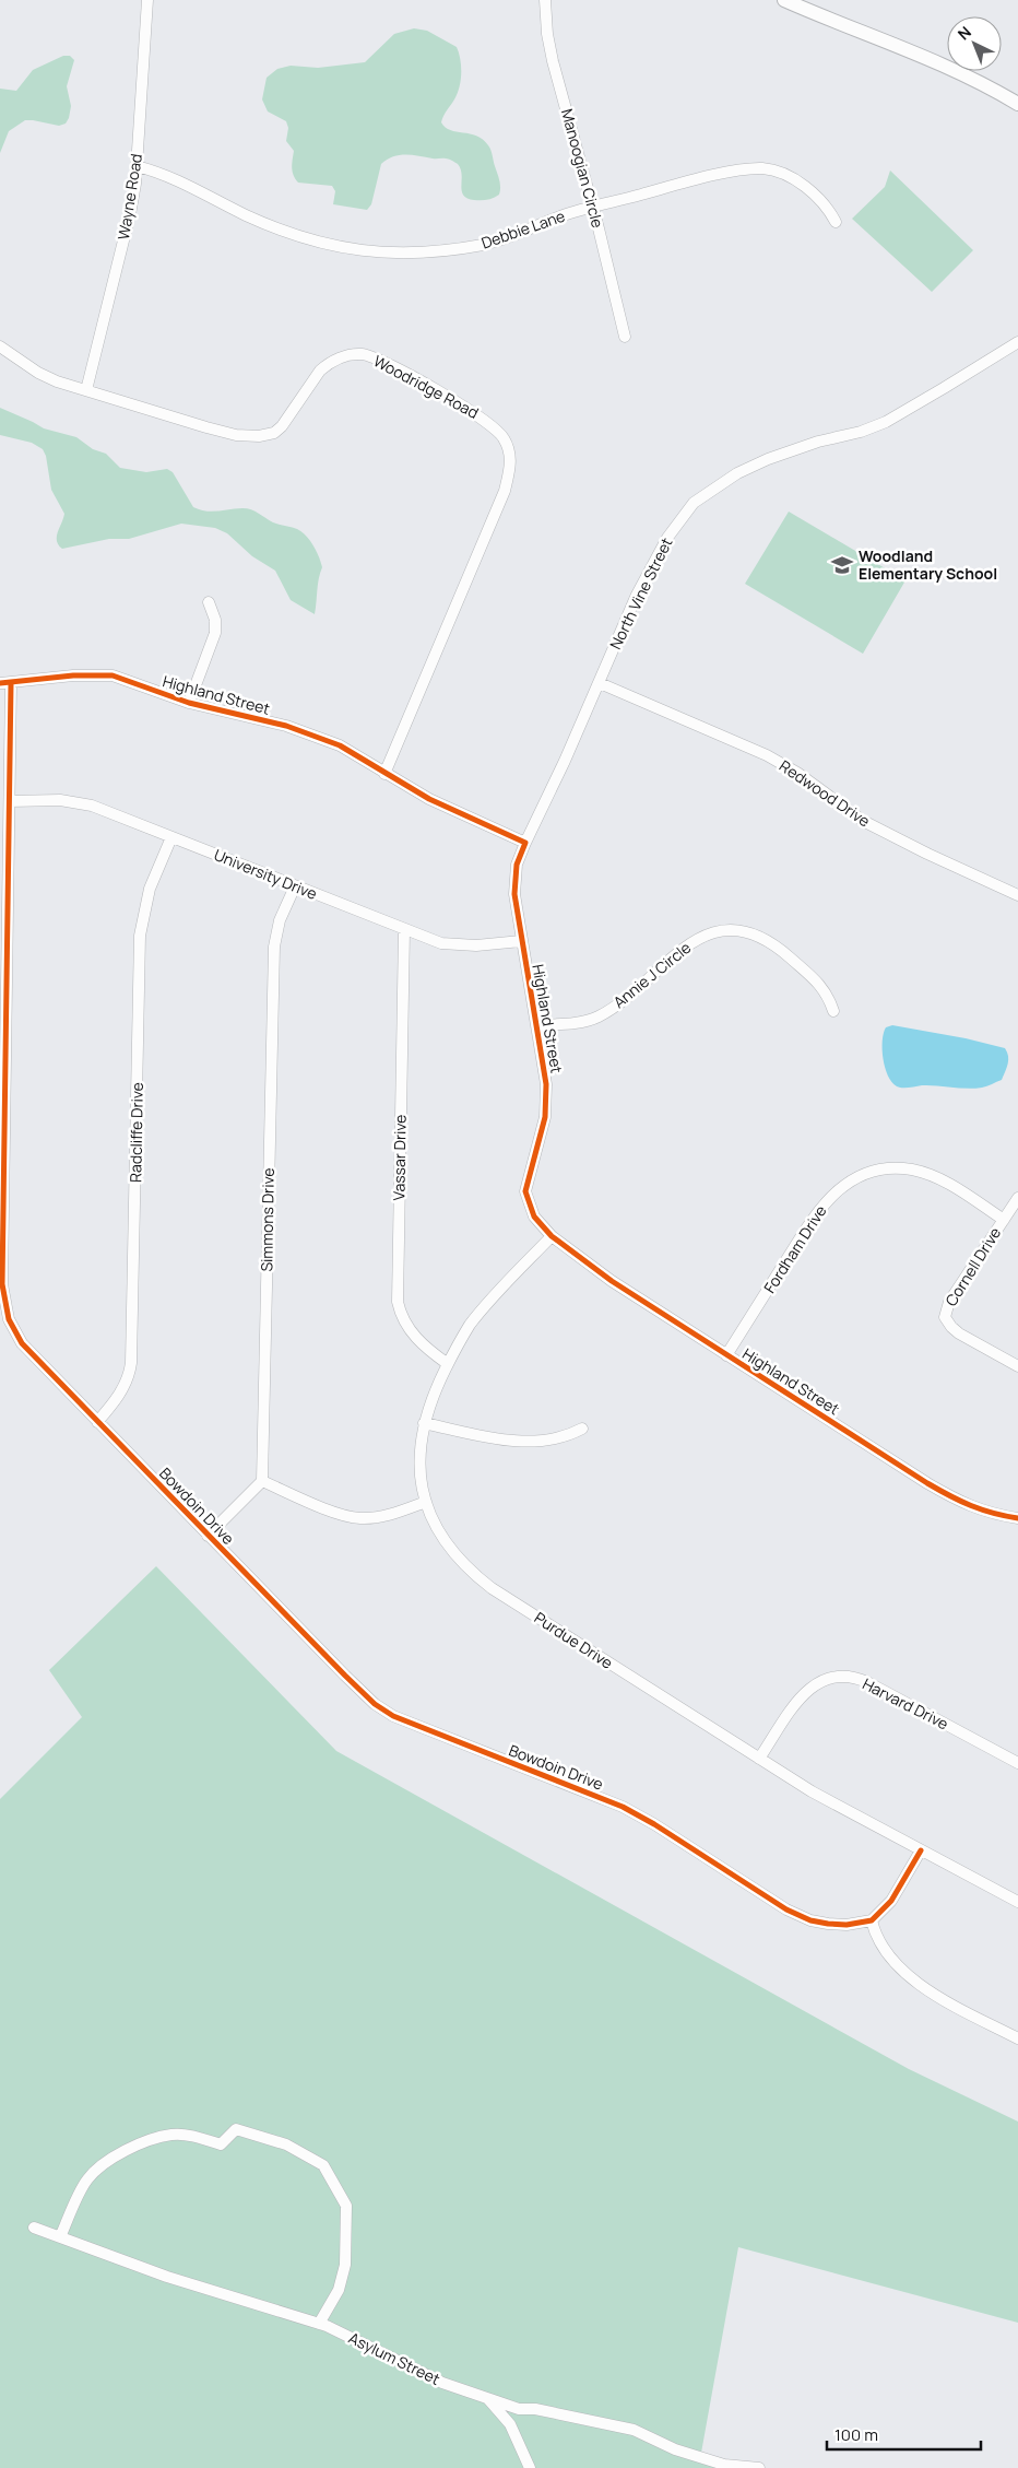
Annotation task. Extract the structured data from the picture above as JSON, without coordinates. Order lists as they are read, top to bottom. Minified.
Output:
{"streets":{"street":["Manoogian Circle","Wayne Road","Debbie Lane","Woodridge Road","North Vine Street","Highland Street","Redwood Drive","University Drive","Annie J Circle","Radcliffe Drive","Vassar Drive","Simmons Drive","Fordham Drive","Cornell Drive","Bowdoin Drive","Purdue Drive","Harvard Drive","Asylum Street"]},"crossings":[["Manoogian Circle","Debbie Lane"],["Wayne Road","Debbie Lane"],["Wayne Road","Woodridge Road"],["Woodridge Road","Highland Street"],["North Vine Street","Highland Street"],["North Vine Street","Redwood Drive"],["Highland Street","University Drive"],["Highland Street","Annie J Circle"],["Highland Street","Fordham Drive"],["Highland Street","Bowdoin Drive"],["Highland Street","Purdue Drive"],["University Drive","Radcliffe Drive"],["University Drive","Vassar Drive"],["University Drive","Simmons Drive"],["University Drive","Bowdoin Drive"],["Radcliffe Drive","Bowdoin Drive"],["Vassar Drive","Purdue Drive"],["Fordham Drive","Cornell Drive"],["Purdue Drive","Harvard Drive"]],"places":{"school or university":["Woodland Elementary School"]},"scale_bar":"100 m","north":"top left"}
